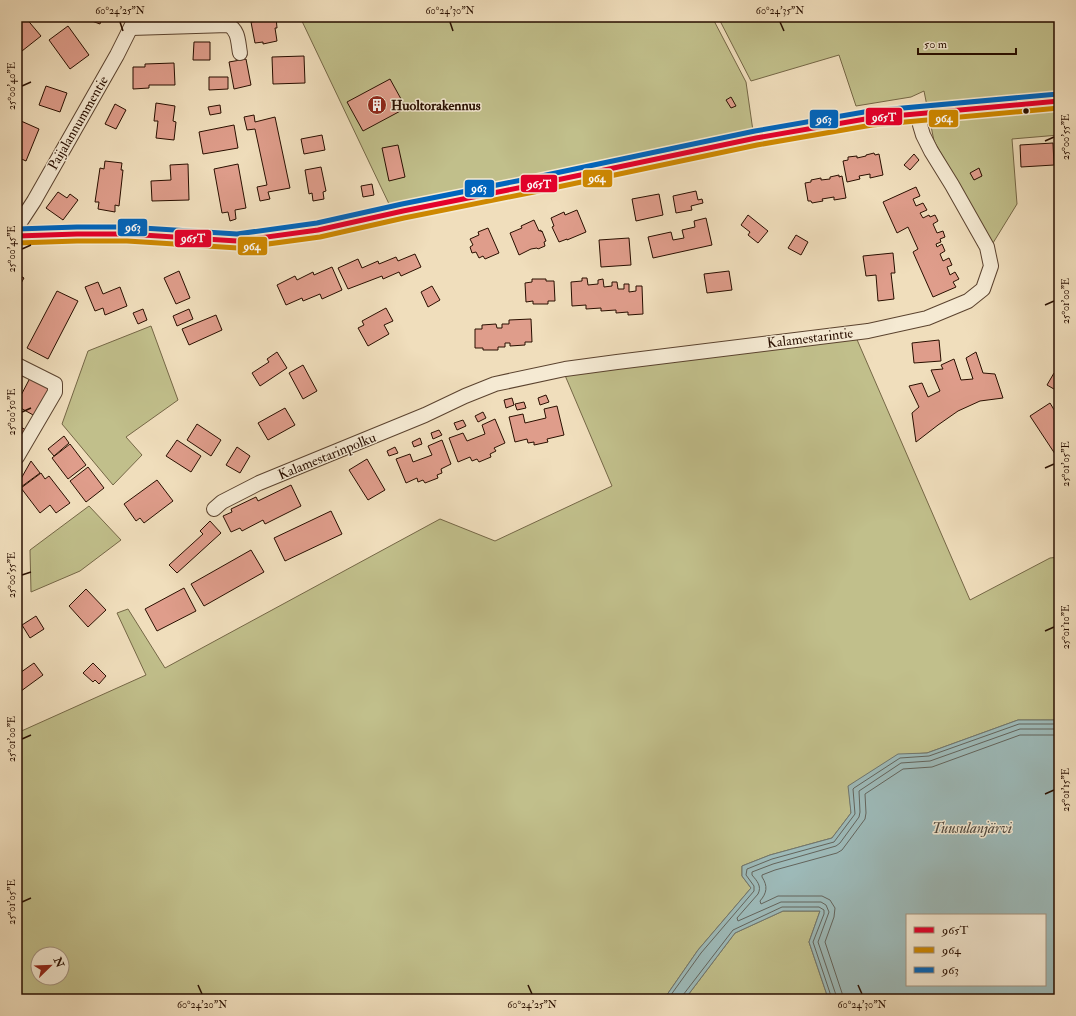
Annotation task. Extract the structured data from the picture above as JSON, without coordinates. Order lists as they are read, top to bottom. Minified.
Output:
{"streets":{"street":["Paijalannummentie","Kalamestarintie","Kalamestarinpolku"]},"crossings":[["Kalamestarintie","Kalamestarinpolku"]],"water":["Tuusulanjärvi"],"places":{"building":["Huoltorakennus"]},"lines":["transit line 963","transit line 965T","transit line 964"],"legend":["965T","964","963"],"scale_bar":"50 m","north":"top right","coordinates":["60°24'25\"N","60°24'30\"N","60°24'35\"N","25°00'40\"E","25°00'55\"E","25°00'45\"E","25°01'00\"E","25°00'50\"E","25°01'05\"E","25°01'10\"E","25°01'15\"E","60°24'20\"N"]}
